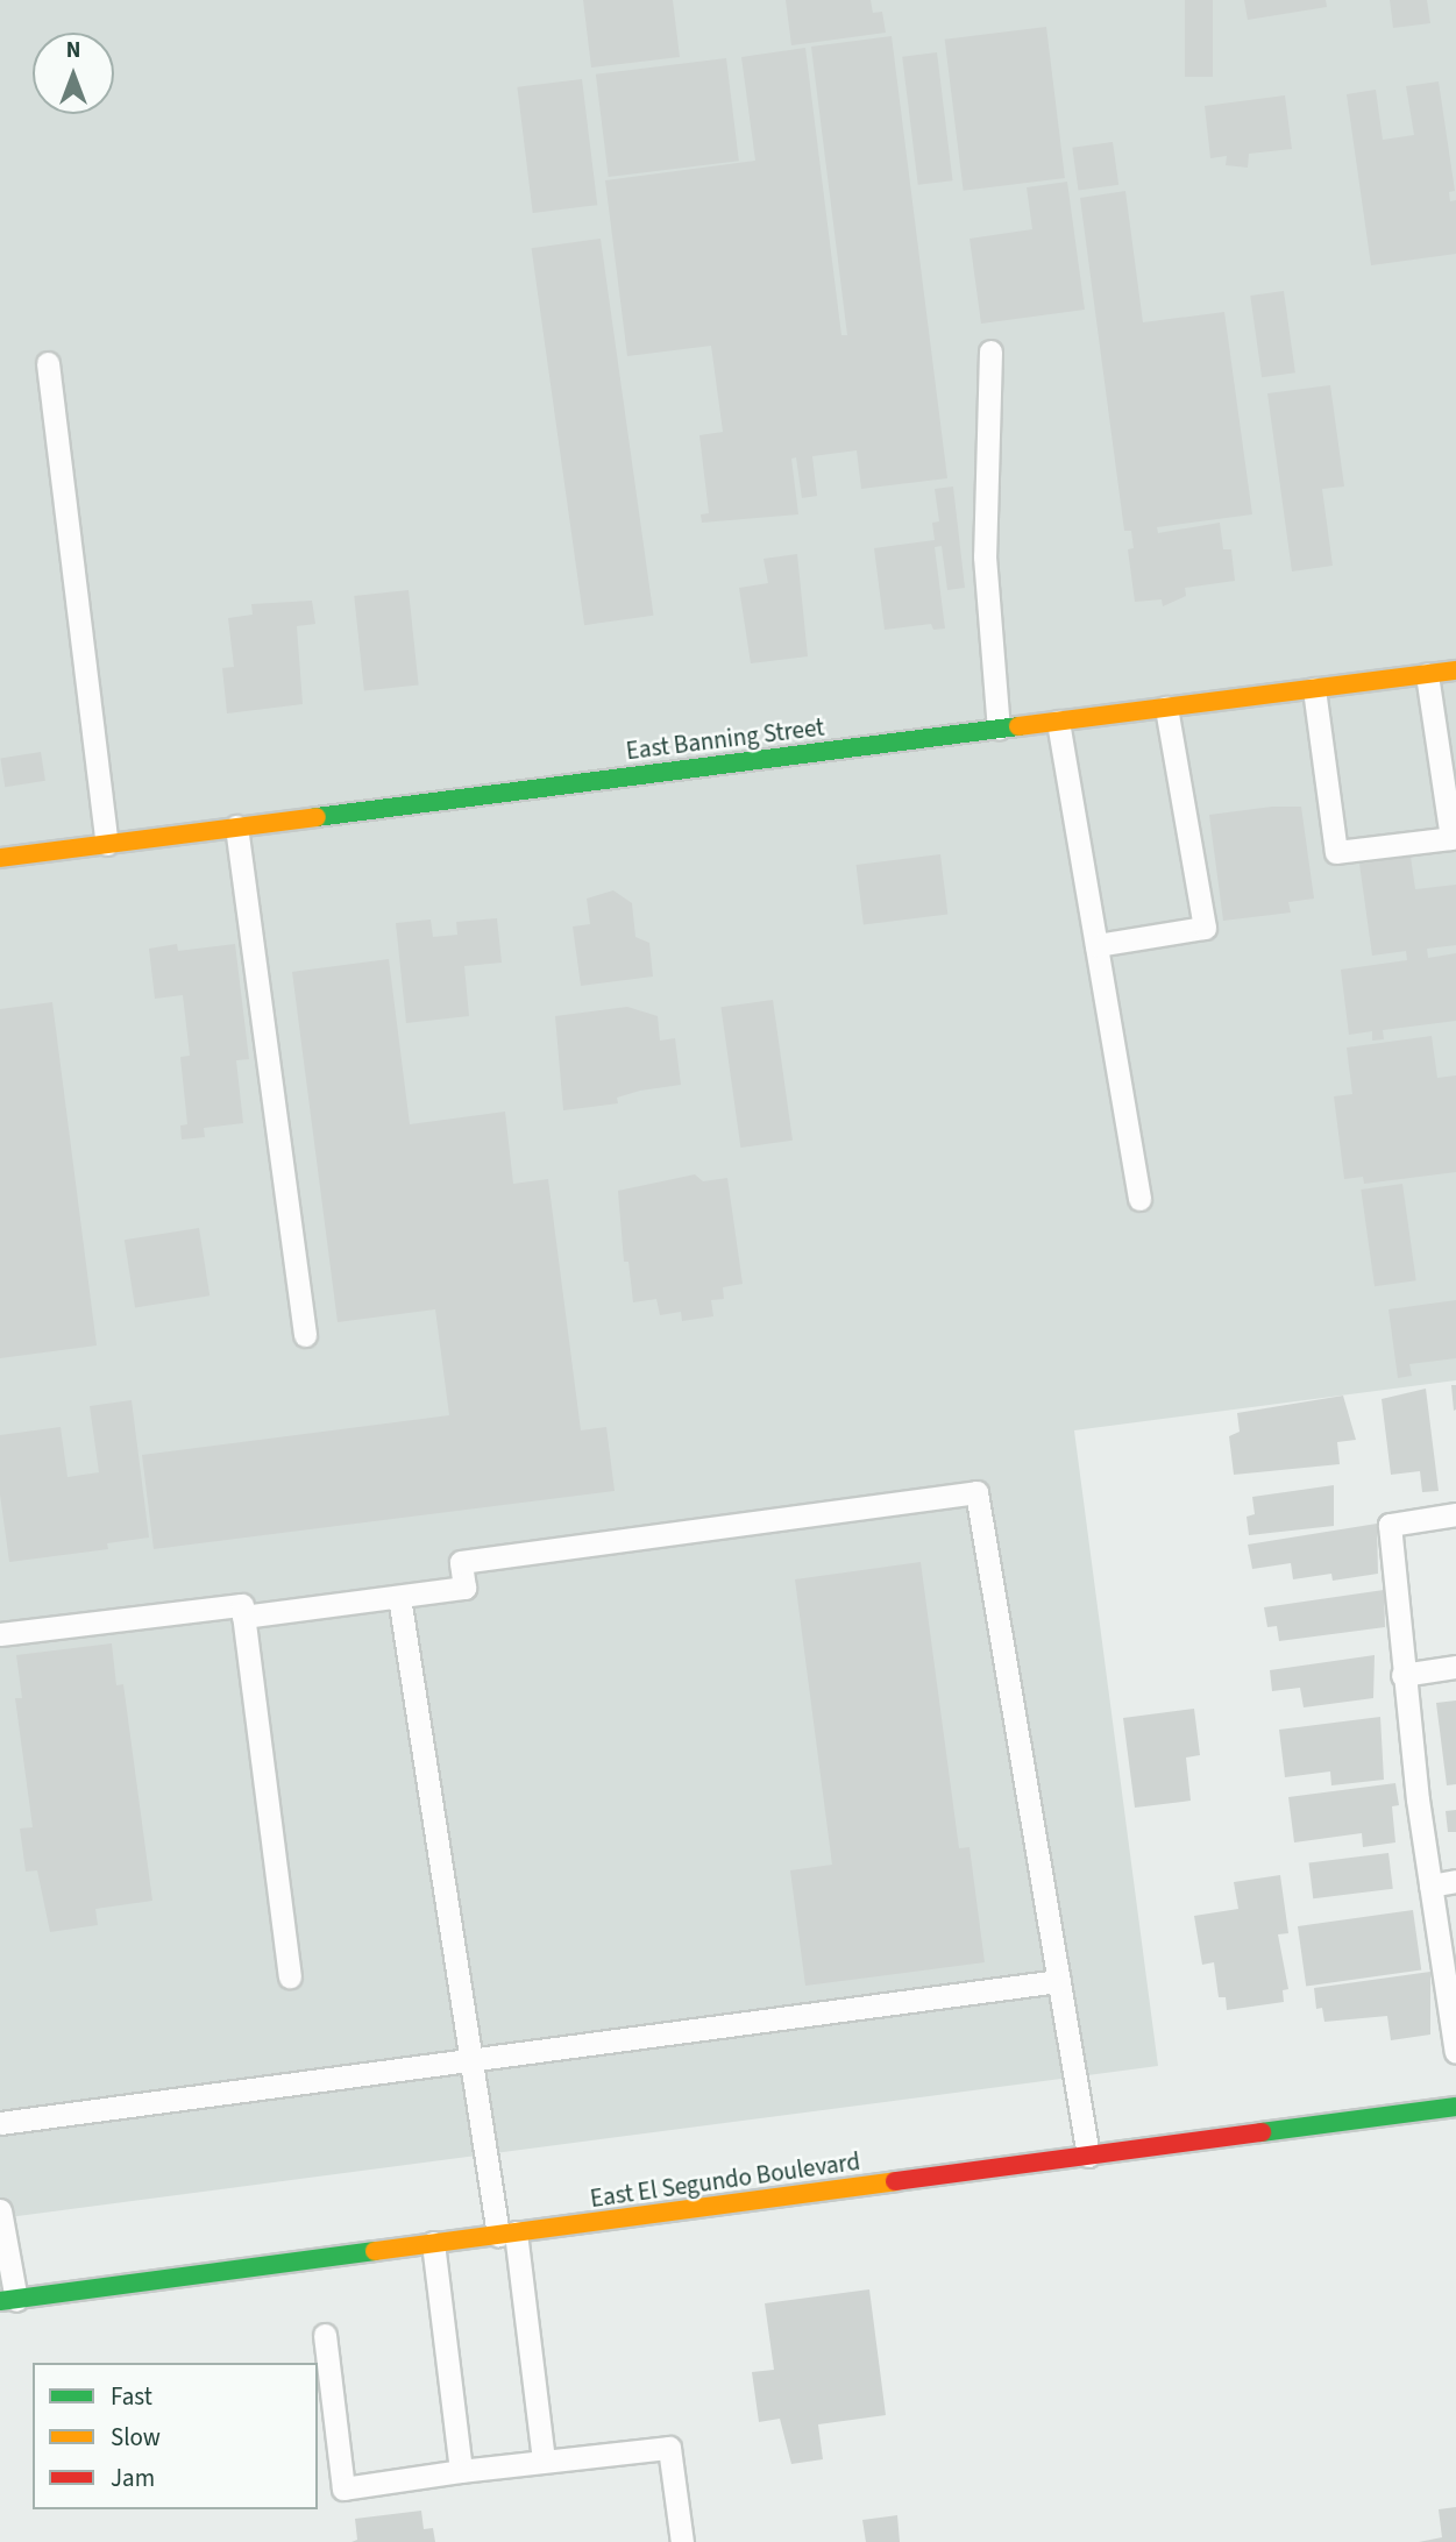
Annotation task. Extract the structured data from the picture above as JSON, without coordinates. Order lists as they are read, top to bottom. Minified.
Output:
{"streets":{"street":["East Banning Street","East El Segundo Boulevard"]},"legend":["Fast","Slow","Jam"],"north":"top"}
